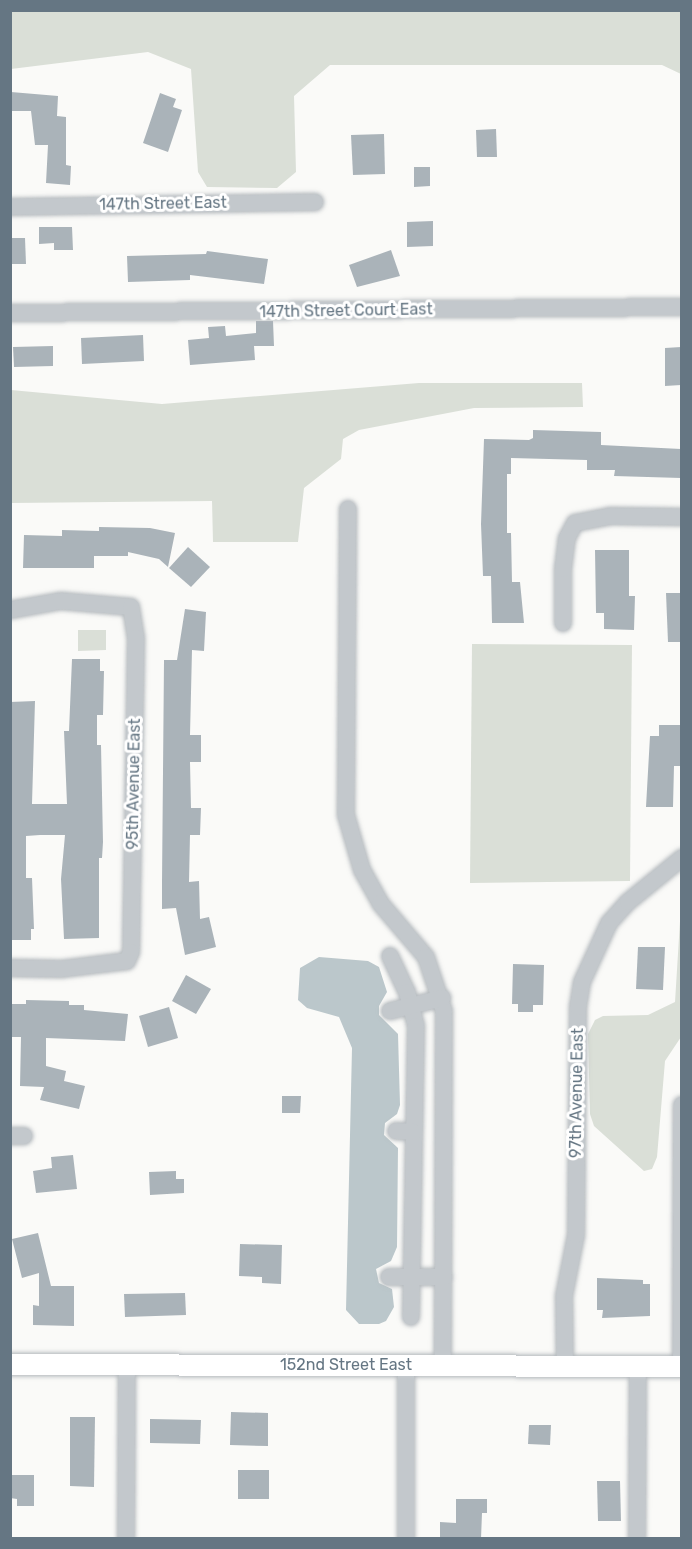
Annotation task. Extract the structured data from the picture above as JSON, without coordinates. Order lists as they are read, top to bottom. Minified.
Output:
{"streets":{"main road":["152nd Street East"],"street":["147th Street East","147th Street Court East","95th Avenue East","97th Avenue East"]},"crossings":[["97th Avenue East","152nd Street East"]]}
